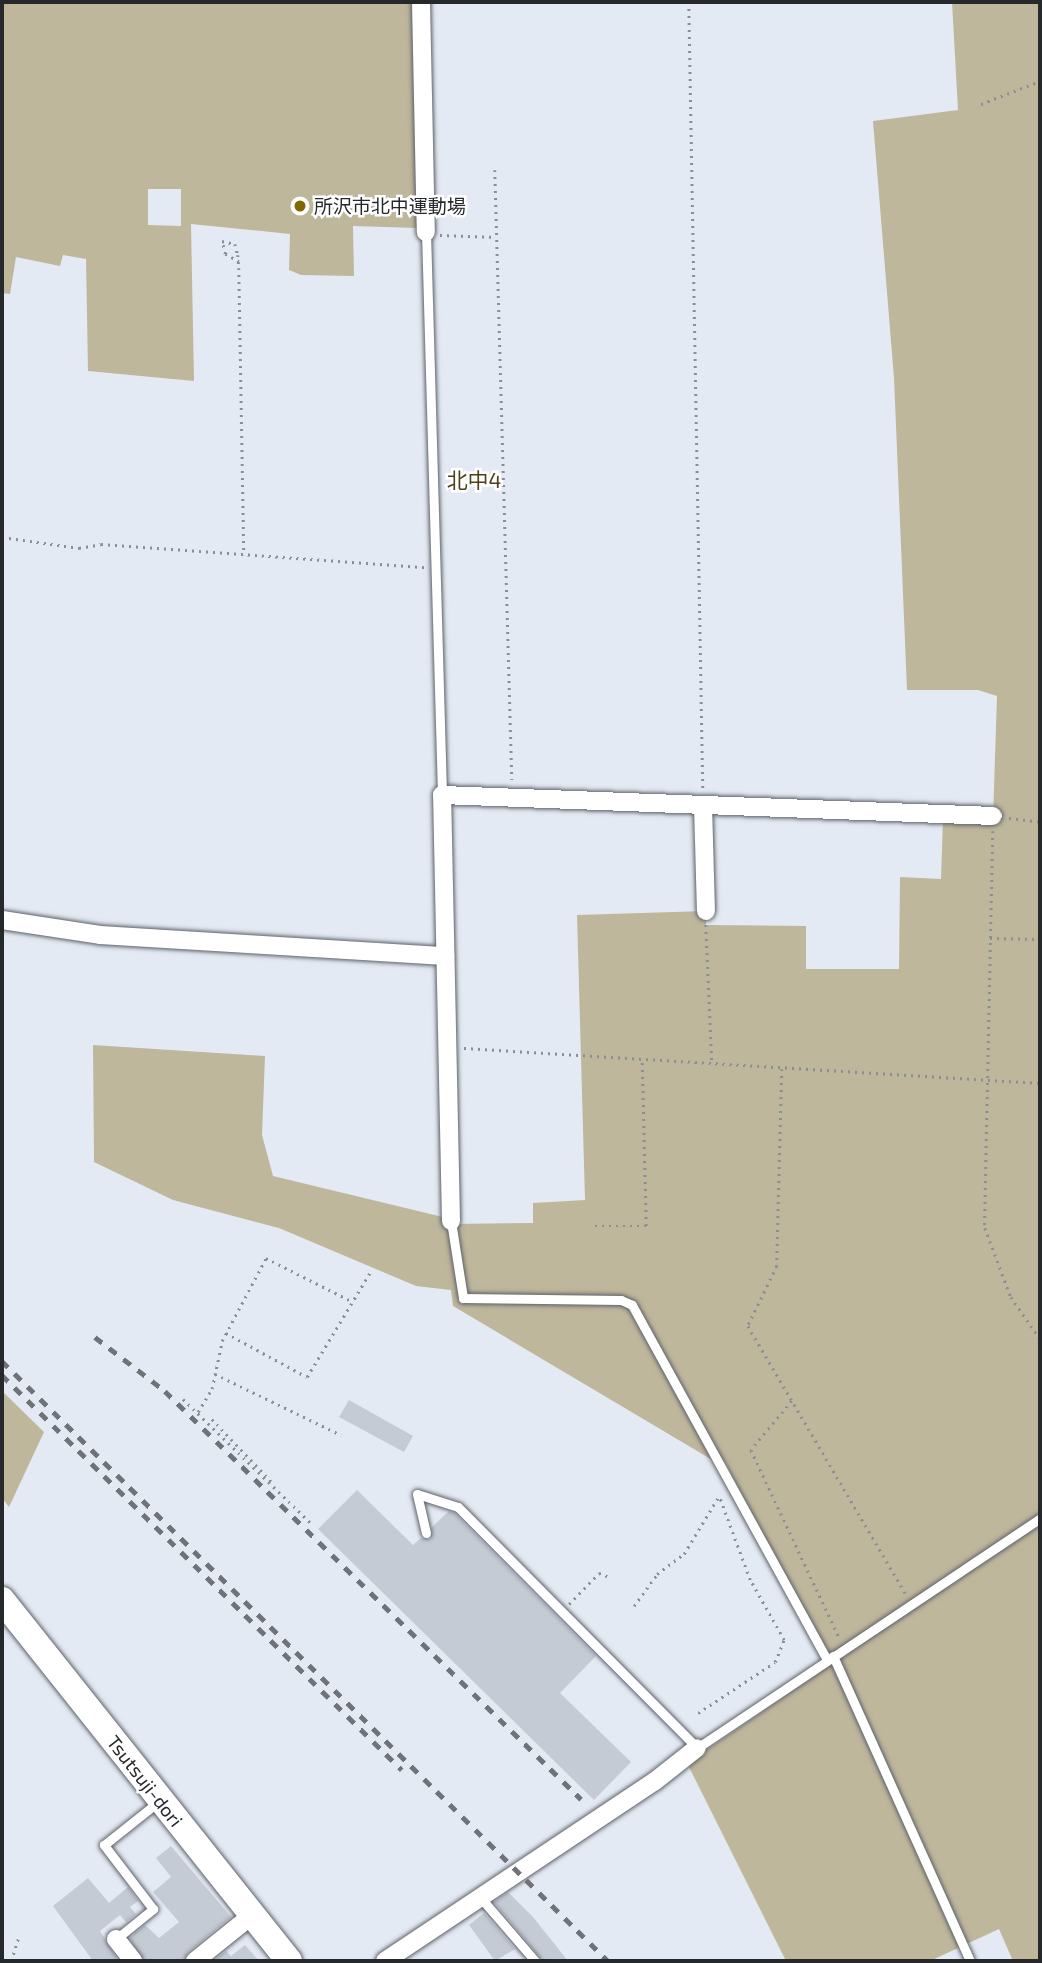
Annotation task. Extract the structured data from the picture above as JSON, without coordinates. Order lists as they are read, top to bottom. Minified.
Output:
{"streets":{"main road":["Tsutsuji-dori"]},"districts":["北中4"],"places":["所沢市北中運動場"]}
